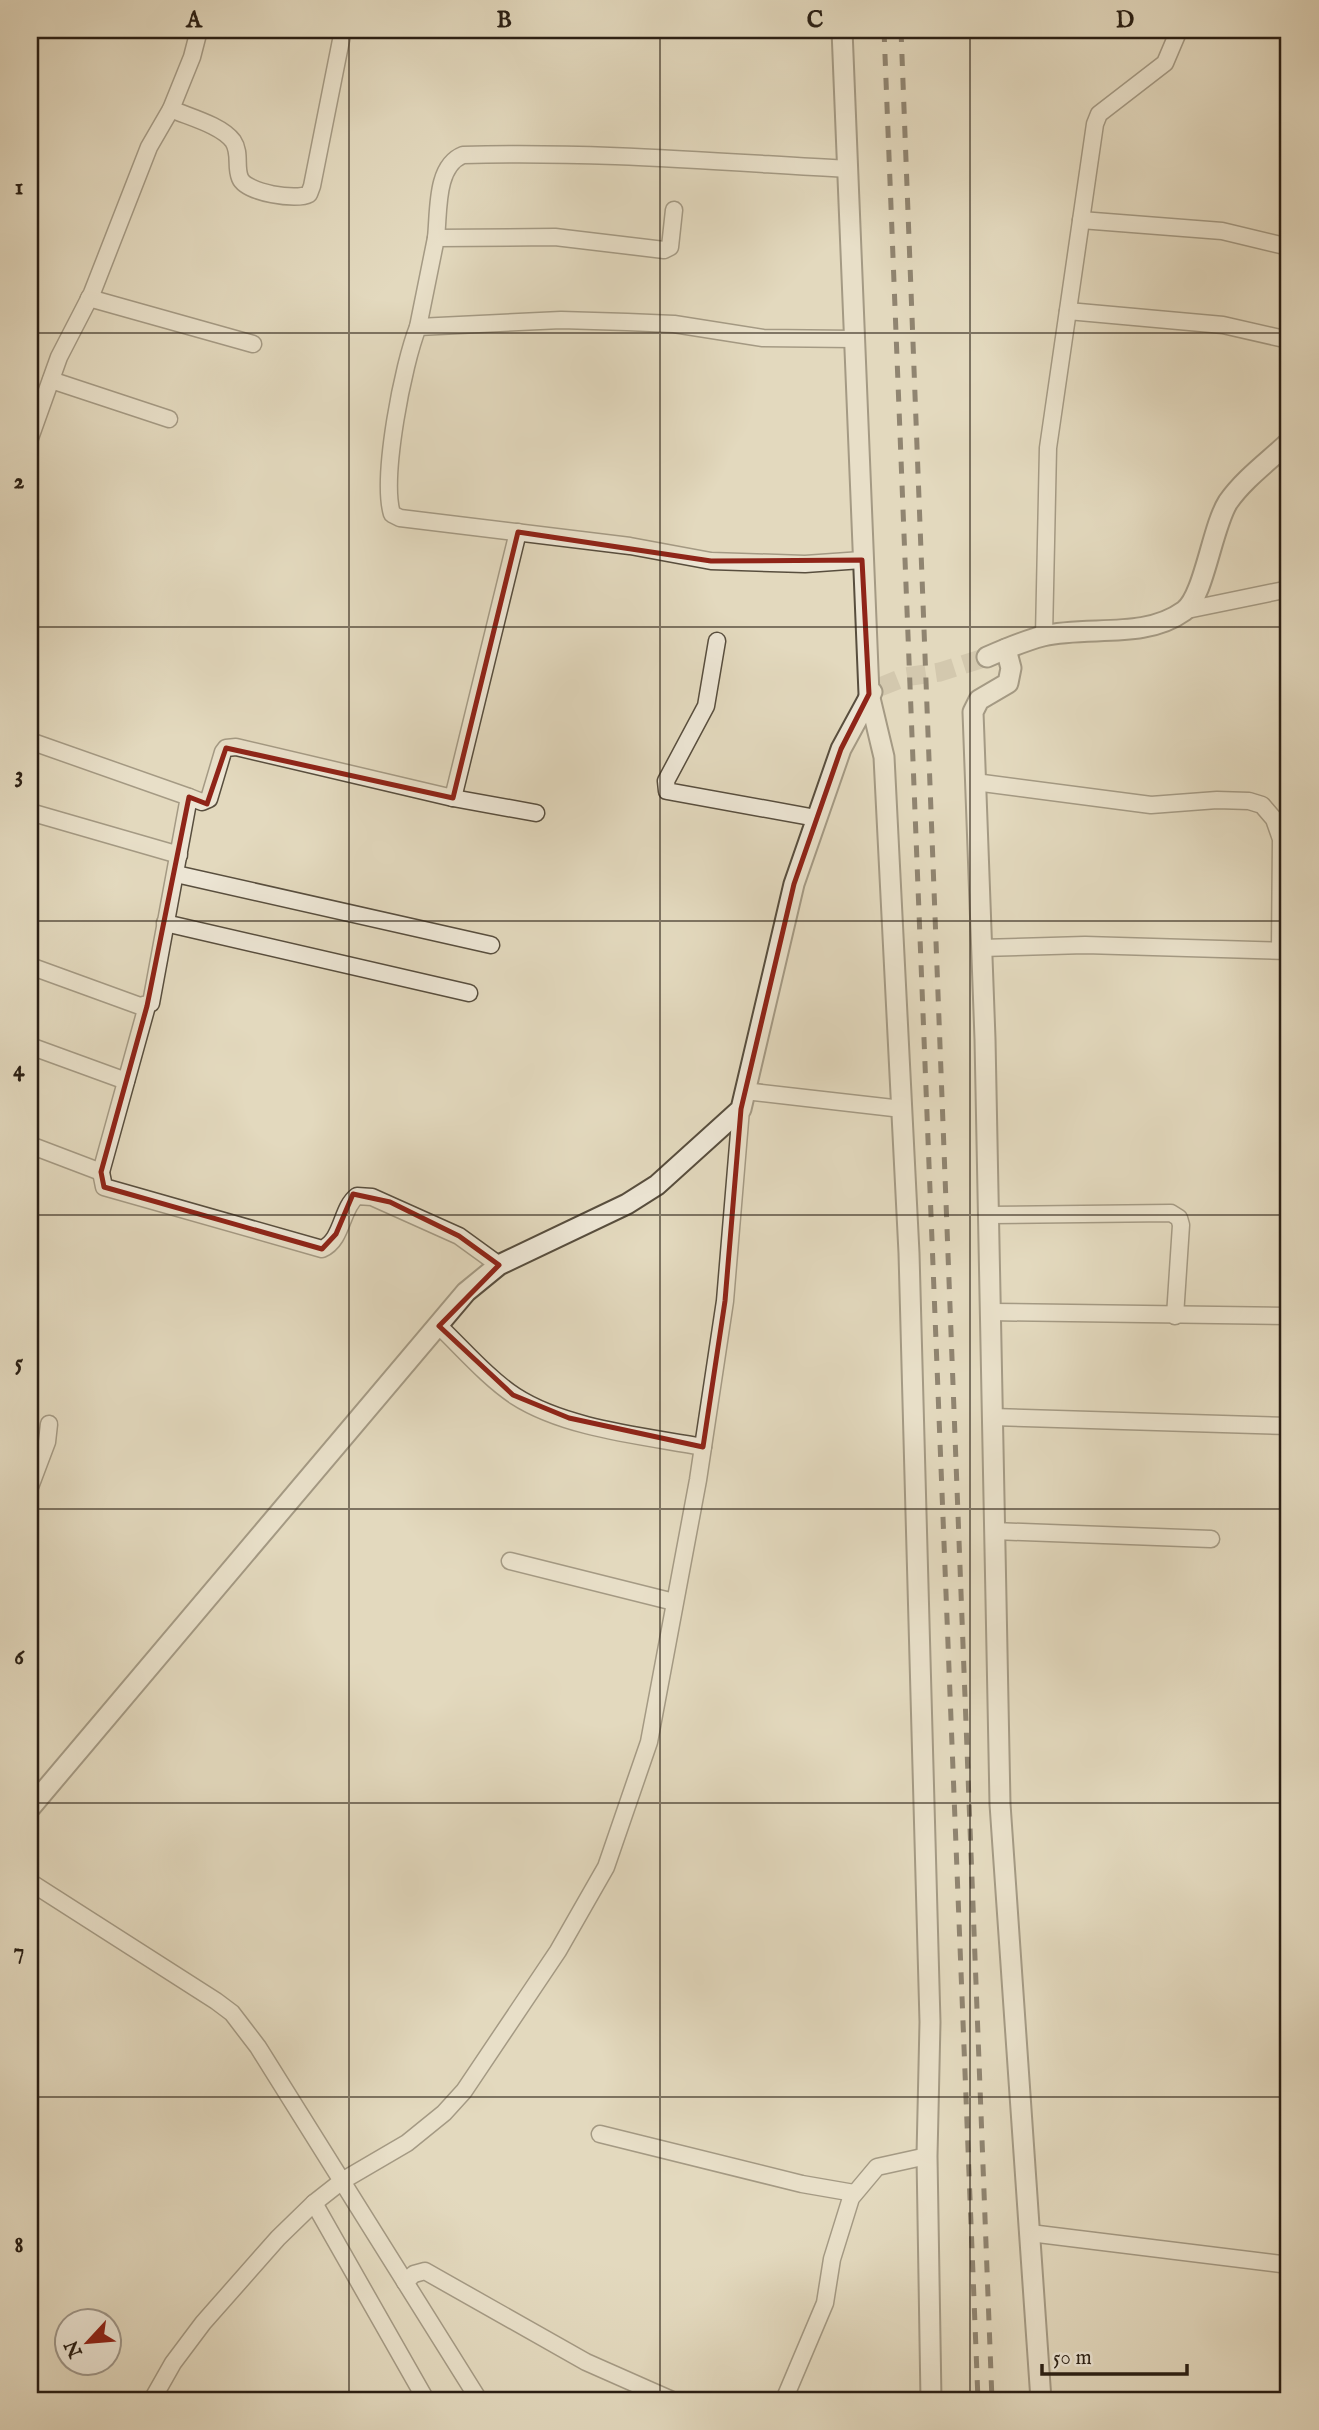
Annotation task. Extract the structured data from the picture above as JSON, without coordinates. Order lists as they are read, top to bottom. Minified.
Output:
{"scale_bar":"50 m","north":"bottom left","grid":{"columns":["A","B","C","D"],"rows":["1","2","3","4","5","6","7","8"]}}
